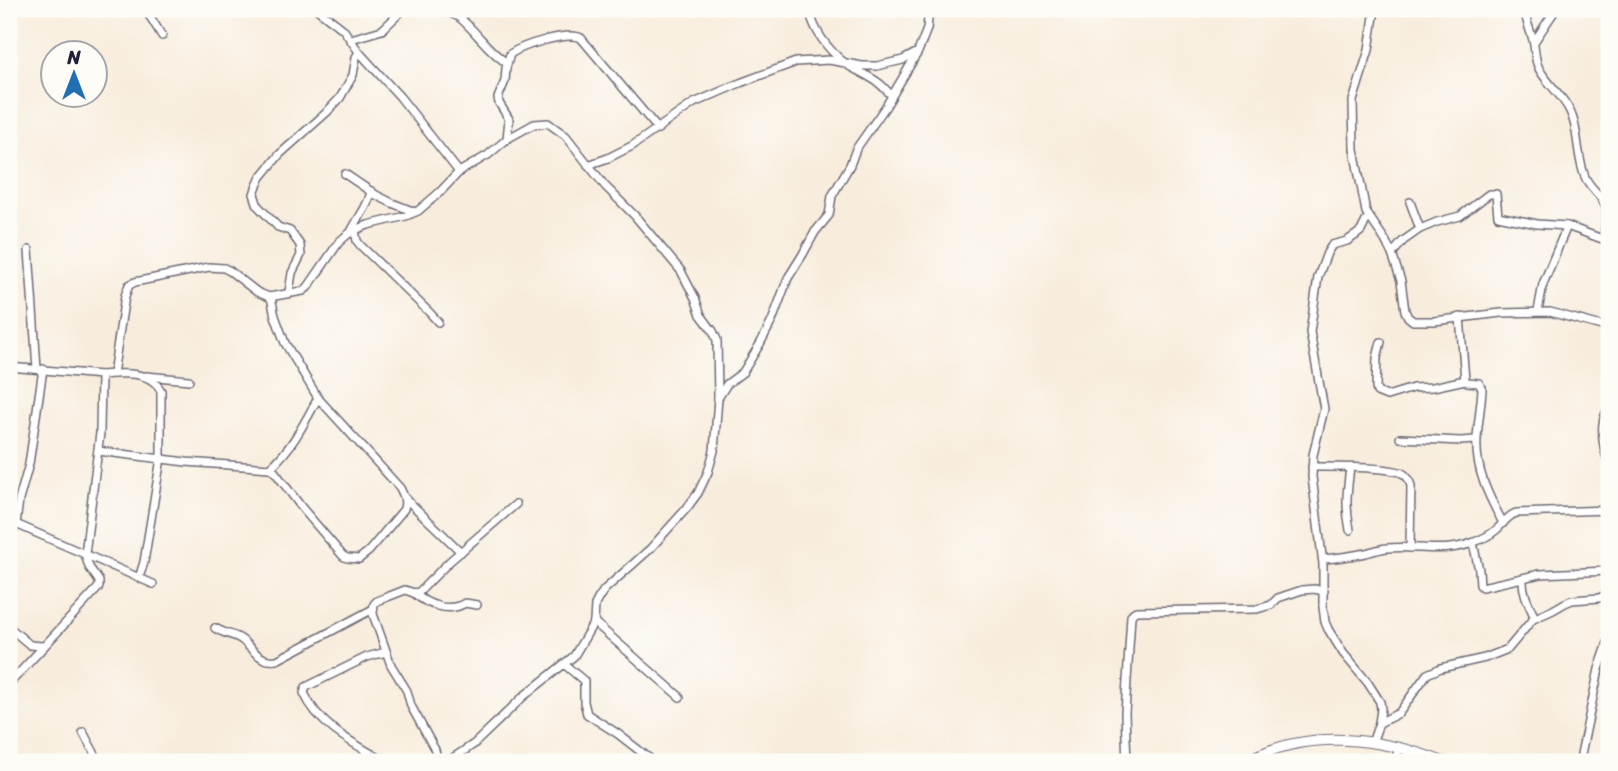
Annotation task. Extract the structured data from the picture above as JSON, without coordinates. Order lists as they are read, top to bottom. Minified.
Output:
{"north":"top"}
